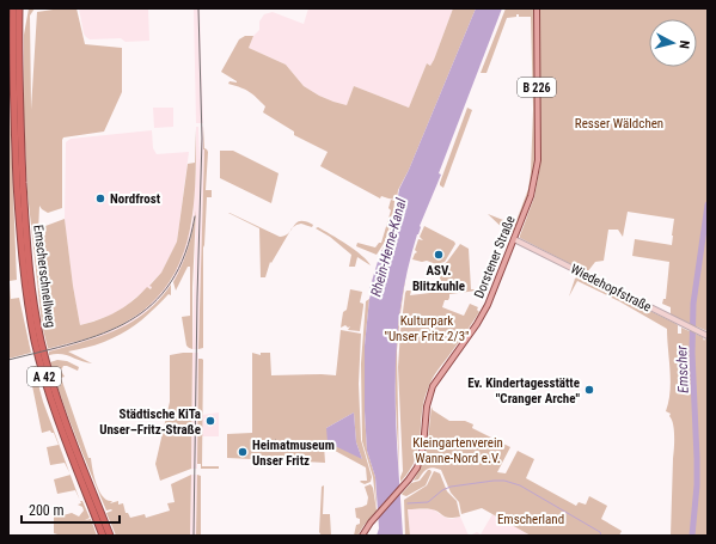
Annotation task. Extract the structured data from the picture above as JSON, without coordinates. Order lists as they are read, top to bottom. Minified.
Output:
{"streets":{"highway":["Emscherschnellweg","A 42"],"main road":["B 226","Dorstener Straße","Wiedehopfstraße"]},"crossings":[["Dorstener Straße","Wiedehopfstraße"]],"water":["Rhein-Herne-Kanal","Emscher"],"parks":["Resser Wäldchen","Kulturpark \"Unser Fritz 2/3\"","Kleingartenverein Wanne-Nord e.V.","Emscherland"],"places":["Nordfrost","ASV. Blitzkuhle","Ev. Kindertagesstätte \"Cranger Arche\"","Städtische KiTa Unser–Fritz-Straße","Heimatmuseum Unser Fritz"],"scale_bar":"200 m","north":"right"}
